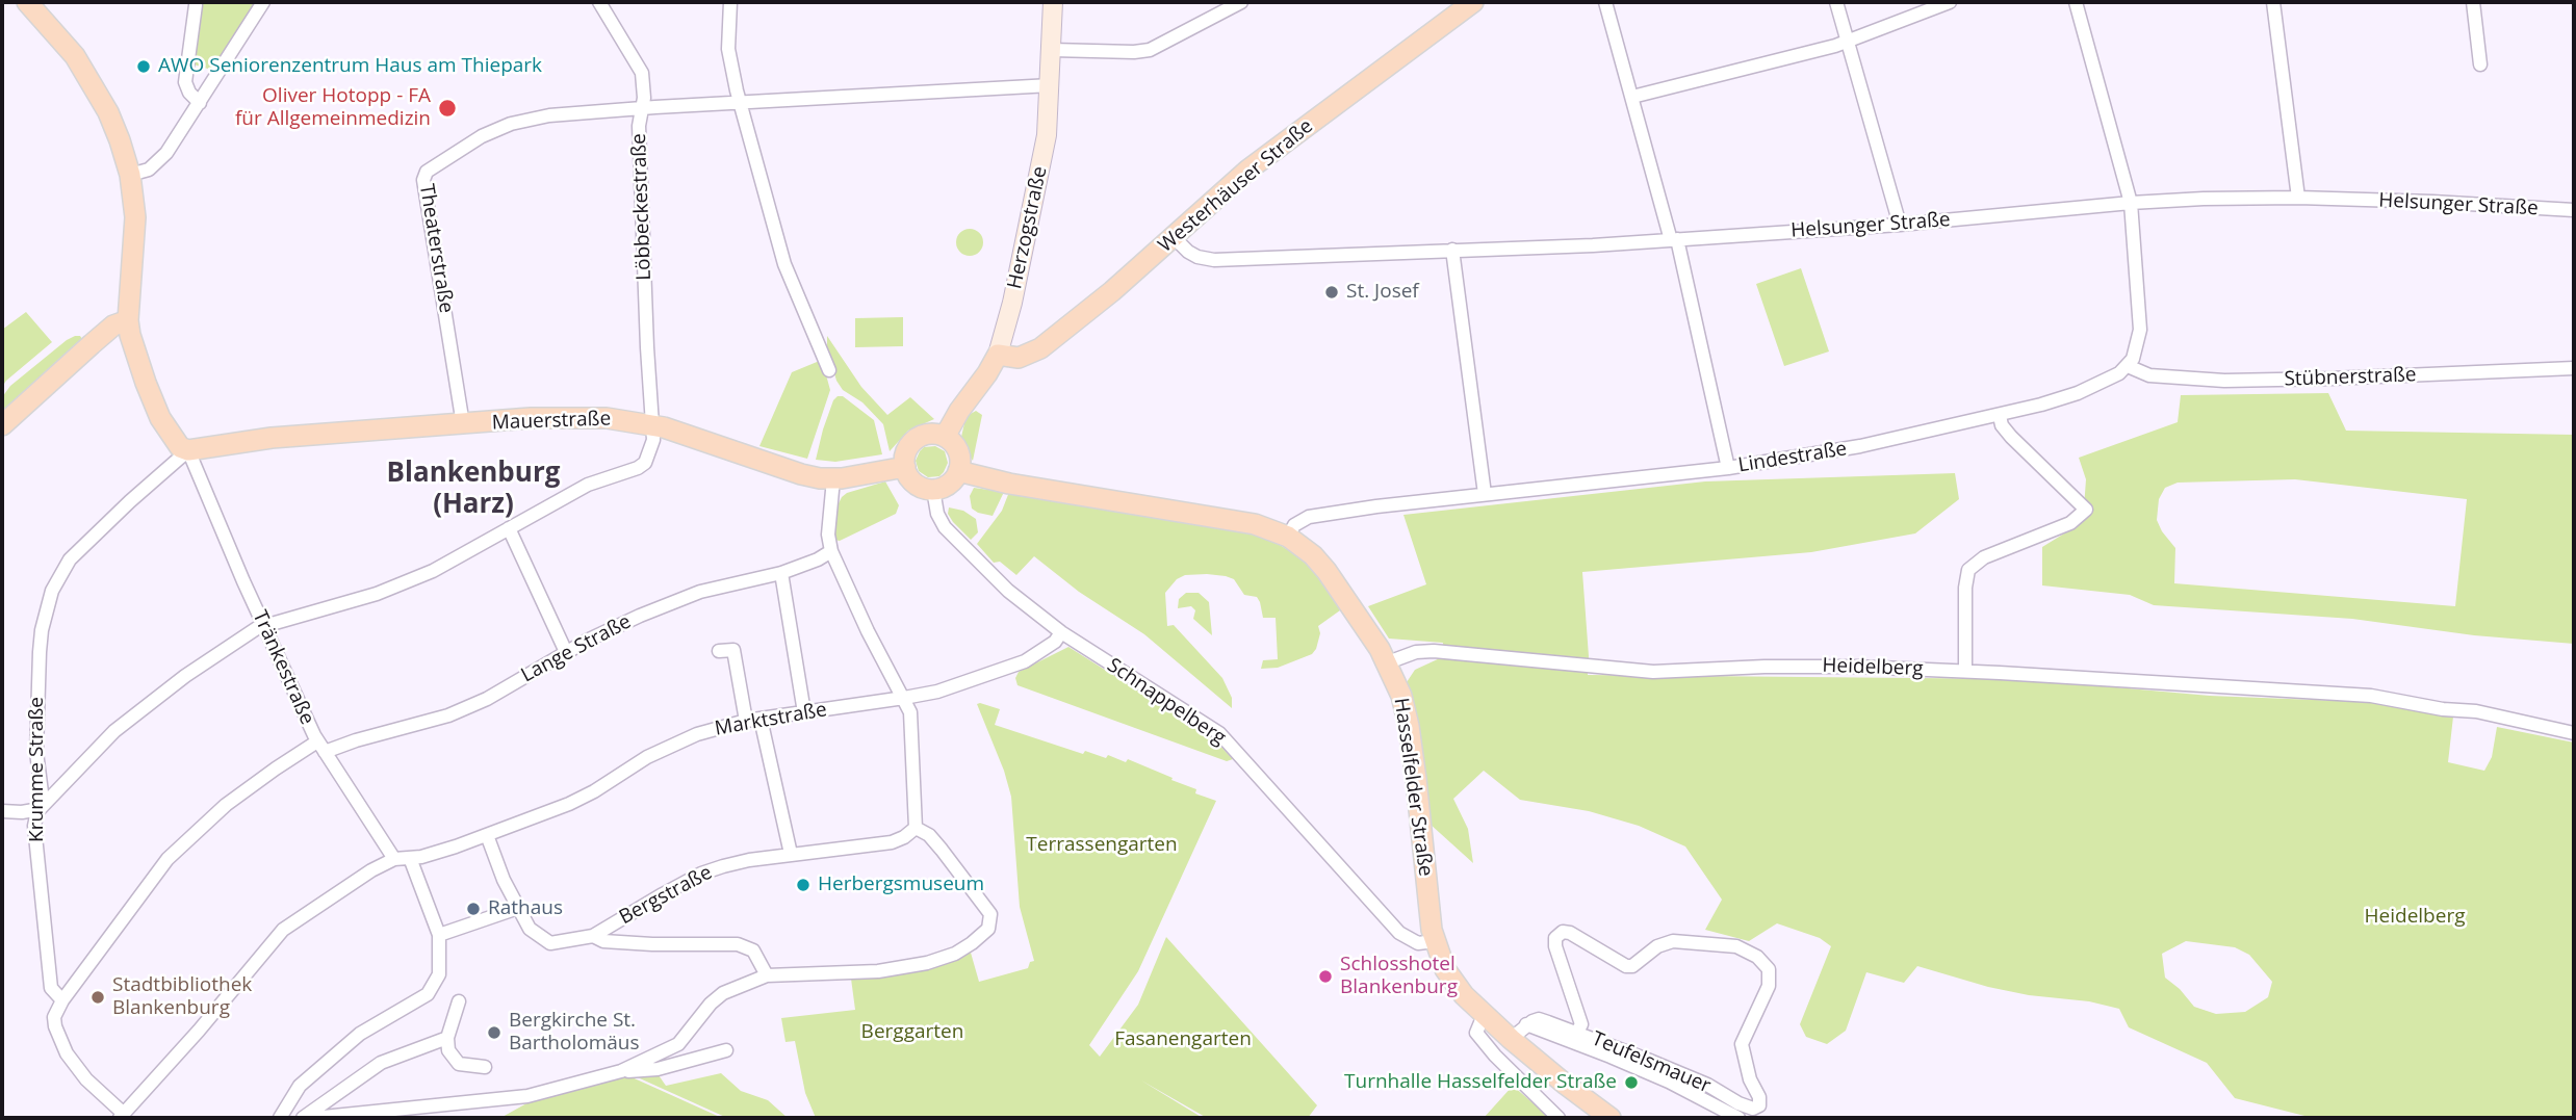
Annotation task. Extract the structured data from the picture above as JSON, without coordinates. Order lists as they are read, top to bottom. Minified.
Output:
{"streets":{"main road":["Westerhäuser Straße","Herzogstraße","Mauerstraße","Hasselfelder Straße"],"street":["Helsunger Straße","Löbbeckestraße","Theaterstraße","Stübnerstraße","Lindestraße","Lange Straße","Tränkestraße","Heidelberg","Schnappelberg","Marktstraße","Krumme Straße","Bergstraße","Teufelsmauer"]},"crossings":[["Westerhäuser Straße","Helsunger Straße"],["Westerhäuser Straße","Herzogstraße"],["Löbbeckestraße","Theaterstraße"],["Löbbeckestraße","Mauerstraße"],["Herzogstraße","Mauerstraße"],["Herzogstraße","Schnappelberg"],["Herzogstraße","Hasselfelder Straße"],["Theaterstraße","Mauerstraße"],["Stübnerstraße","Lindestraße"],["Mauerstraße","Tränkestraße"],["Mauerstraße","Schnappelberg"],["Mauerstraße","Krumme Straße"],["Mauerstraße","Hasselfelder Straße"],["Lindestraße","Hasselfelder Straße"],["Lange Straße","Tränkestraße"],["Lange Straße","Krumme Straße"],["Tränkestraße","Krumme Straße"],["Heidelberg","Hasselfelder Straße"],["Schnappelberg","Marktstraße"],["Schnappelberg","Hasselfelder Straße"]],"districts":["Blankenburg (Harz)"],"parks":["Terrassengarten","Heidelberg","Berggarten","Fasanengarten"],"places":["AWO Seniorenzentrum Haus am Thiepark","Oliver Hotopp - FA für Allgemeinmedizin","St. Josef","Herbergsmuseum","Rathaus","Schlosshotel Blankenburg","Stadtbibliothek Blankenburg","Bergkirche St. Bartholomäus","Turnhalle Hasselfelder Straße"]}
